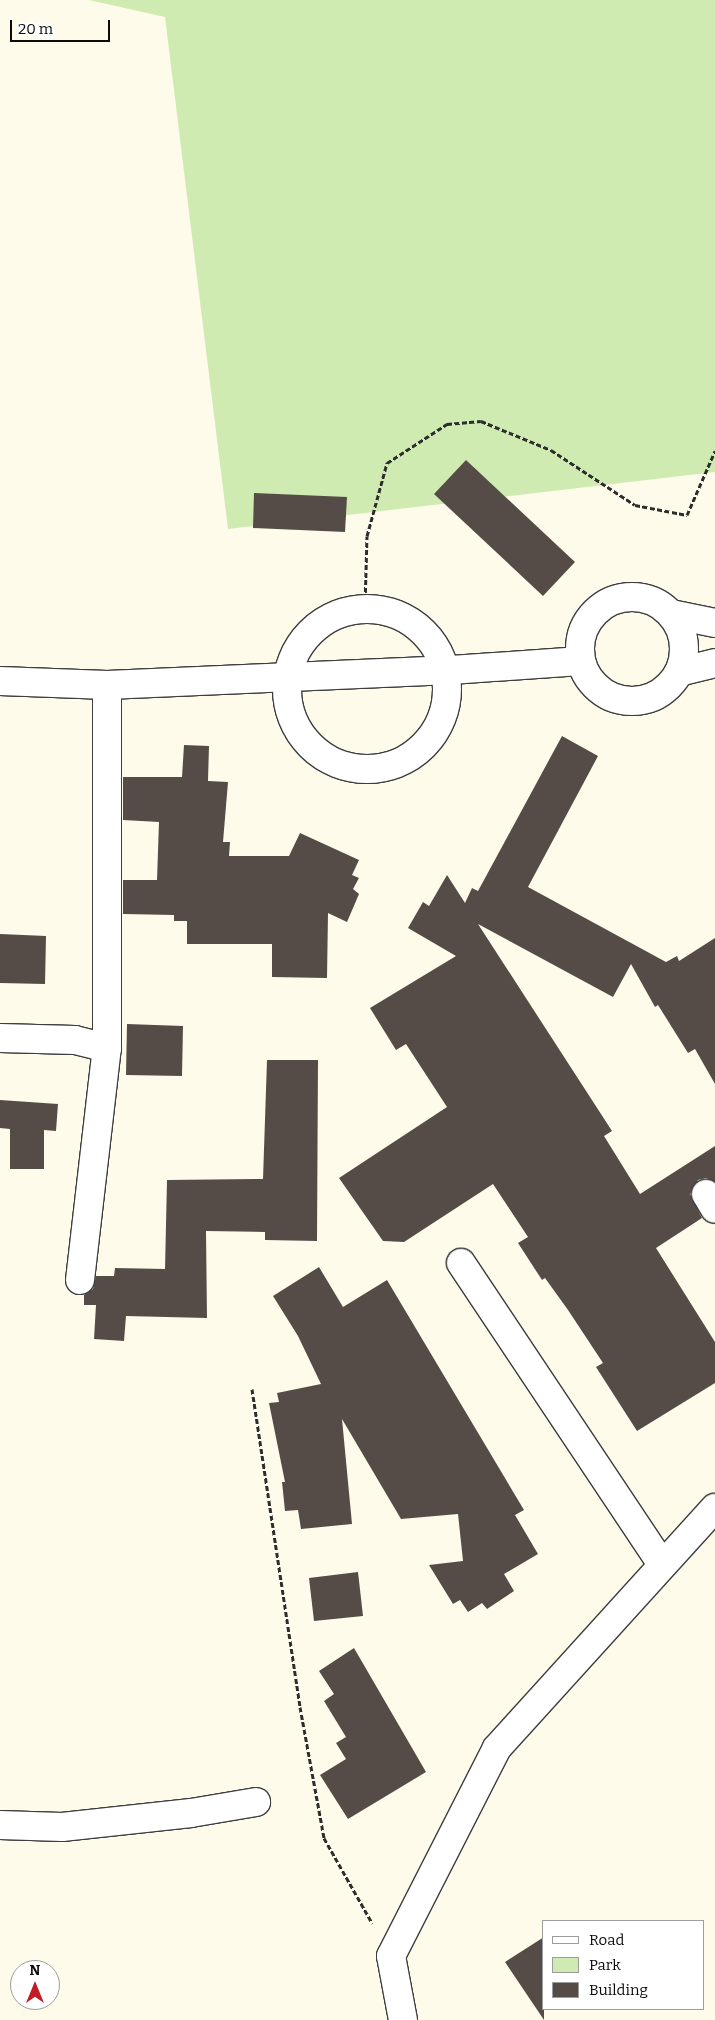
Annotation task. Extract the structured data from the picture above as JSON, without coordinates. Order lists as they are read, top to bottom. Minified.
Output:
{"legend":["Road","Park","Building"],"scale_bar":"20 m","north":"top"}
